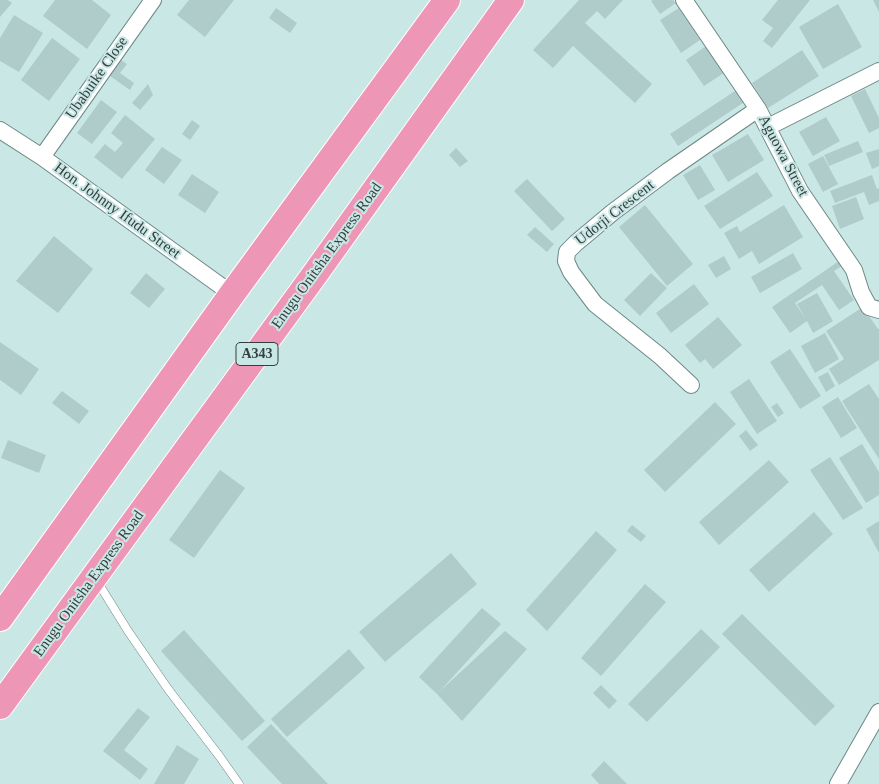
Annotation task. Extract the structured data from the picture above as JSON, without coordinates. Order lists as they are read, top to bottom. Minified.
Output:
{"streets":{"highway":["Enugu Onitsha Express Road","A343"],"street":["Ubabuike Close","Aguowa Street","Hon. Johnny Ifudu Street","Udorji Crescent"]},"crossings":[["Ubabuike Close","Hon. Johnny Ifudu Street"],["Aguowa Street","Udorji Crescent"]]}
